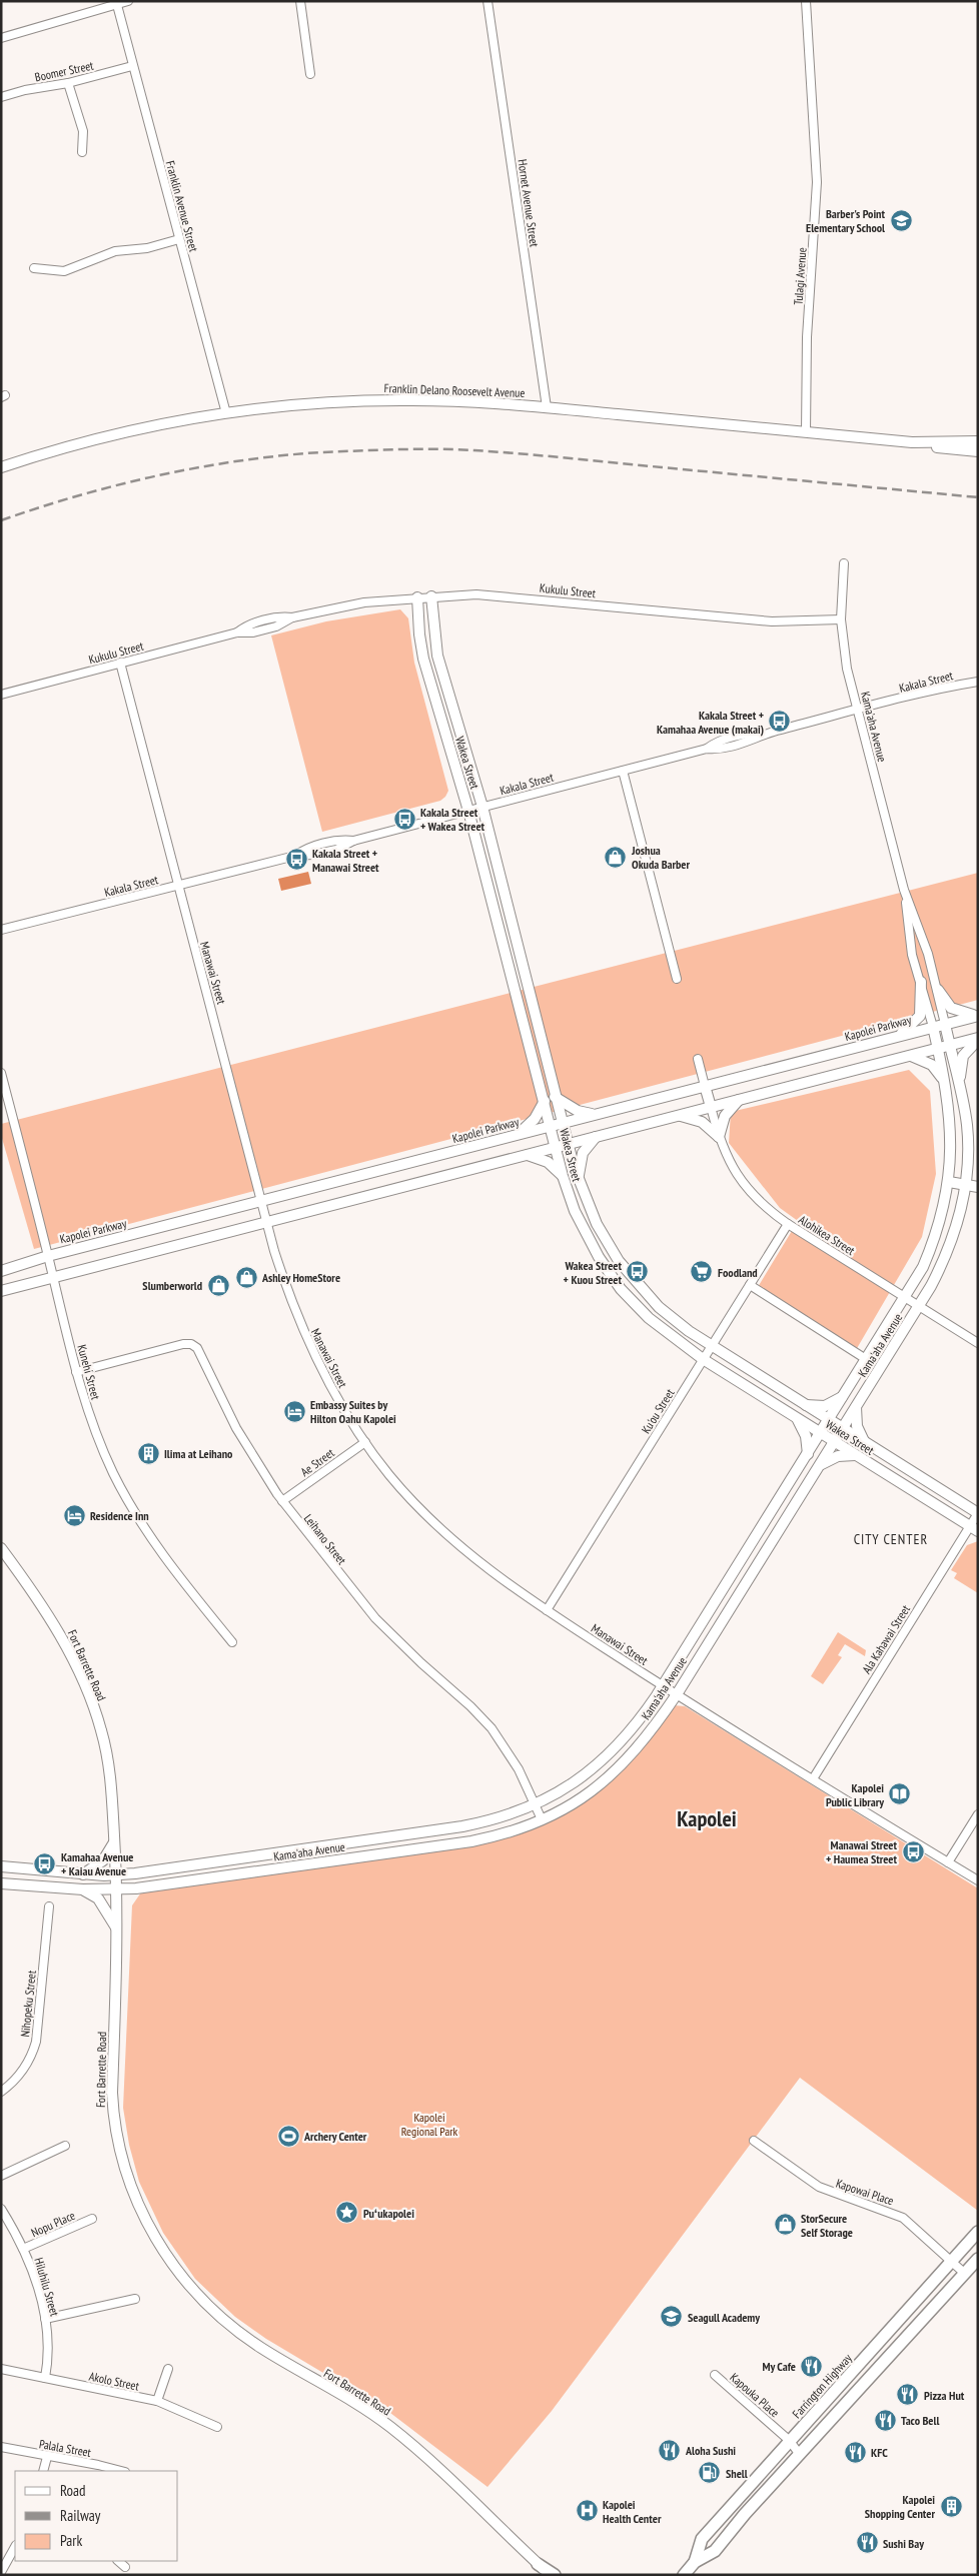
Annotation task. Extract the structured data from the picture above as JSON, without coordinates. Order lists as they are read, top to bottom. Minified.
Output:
{"streets":{"main road":["Farrington Highway"],"street":["Boomer Street","Hornet Avenue Street","Franklin Avenue Street","Tulagi Avenue","Franklin Delano Roosevelt Avenue","Kukulu Street","Kakala Street","Kama'aha Avenue","Wakea Street","Manawai Street","Kapolei Parkway","Alohikea Street","Kunehi Street","Ku'ou Street","Ae Street","Leihano Street","Ala Kahawai Street","Fort Barrette Road","Nihopeku Street","Kapowai Place","Nopu Place","Hiluhilu Street","Akolo Street","Kapouka Place","Palala Street"]},"crossings":[["Boomer Street","Franklin Avenue Street"],["Hornet Avenue Street","Franklin Delano Roosevelt Avenue"],["Franklin Avenue Street","Franklin Delano Roosevelt Avenue"],["Tulagi Avenue","Franklin Delano Roosevelt Avenue"],["Kukulu Street","Kama'aha Avenue"],["Kukulu Street","Wakea Street"],["Kukulu Street","Manawai Street"],["Kakala Street","Kama'aha Avenue"],["Kakala Street","Wakea Street"],["Kakala Street","Manawai Street"],["Kama'aha Avenue","Wakea Street"],["Kama'aha Avenue","Manawai Street"],["Kama'aha Avenue","Kapolei Parkway"],["Kama'aha Avenue","Alohikea Street"],["Kama'aha Avenue","Leihano Street"],["Kama'aha Avenue","Fort Barrette Road"],["Wakea Street","Kapolei Parkway"],["Wakea Street","Ku'ou Street"],["Wakea Street","Ala Kahawai Street"],["Manawai Street","Kapolei Parkway"],["Manawai Street","Ku'ou Street"],["Manawai Street","Ae Street"],["Manawai Street","Ala Kahawai Street"],["Kapolei Parkway","Kunehi Street"],["Alohikea Street","Ku'ou Street"],["Kunehi Street","Leihano Street"],["Ae Street","Leihano Street"],["Kapowai Place","Farrington Highway"],["Nopu Place","Hiluhilu Street"],["Hiluhilu Street","Akolo Street"],["Farrington Highway","Kapouka Place"]],"districts":["CITY CENTER","Kapolei"],"parks":["Kapolei Regional Park"],"places":{"school or university":["Barber's Point Elementary School","Seagull Academy"],"bus stop":["Kakala Street + Kamahaa Avenue (makai)","Kakala Street + Wakea Street","Kakala Street + Manawai Street","Wakea Street + Kuou Street","Manawai Street + Haumea Street","Kamahaa Avenue + Kaiau Avenue"],"shop":["Joshua Okuda Barber","Ashley HomeStore","Slumberworld","StorSecure Self Storage"],"supermarket":["Foodland"],"hotel":["Embassy Suites by Hilton Oahu Kapolei","Residence Inn"],"building":["Ilima at Leihano","Kapolei Shopping Center"],"library":["Kapolei Public Library"],"sports":["Archery Center"],"place":["Puʻukapolei"],"restaurant":["My Cafe","Pizza Hut","Taco Bell","Aloha Sushi","KFC","Sushi Bay"],"fuel station":["Shell"],"hospital":["Kapolei Health Center"]},"legend":["Road","Railway","Park"]}
